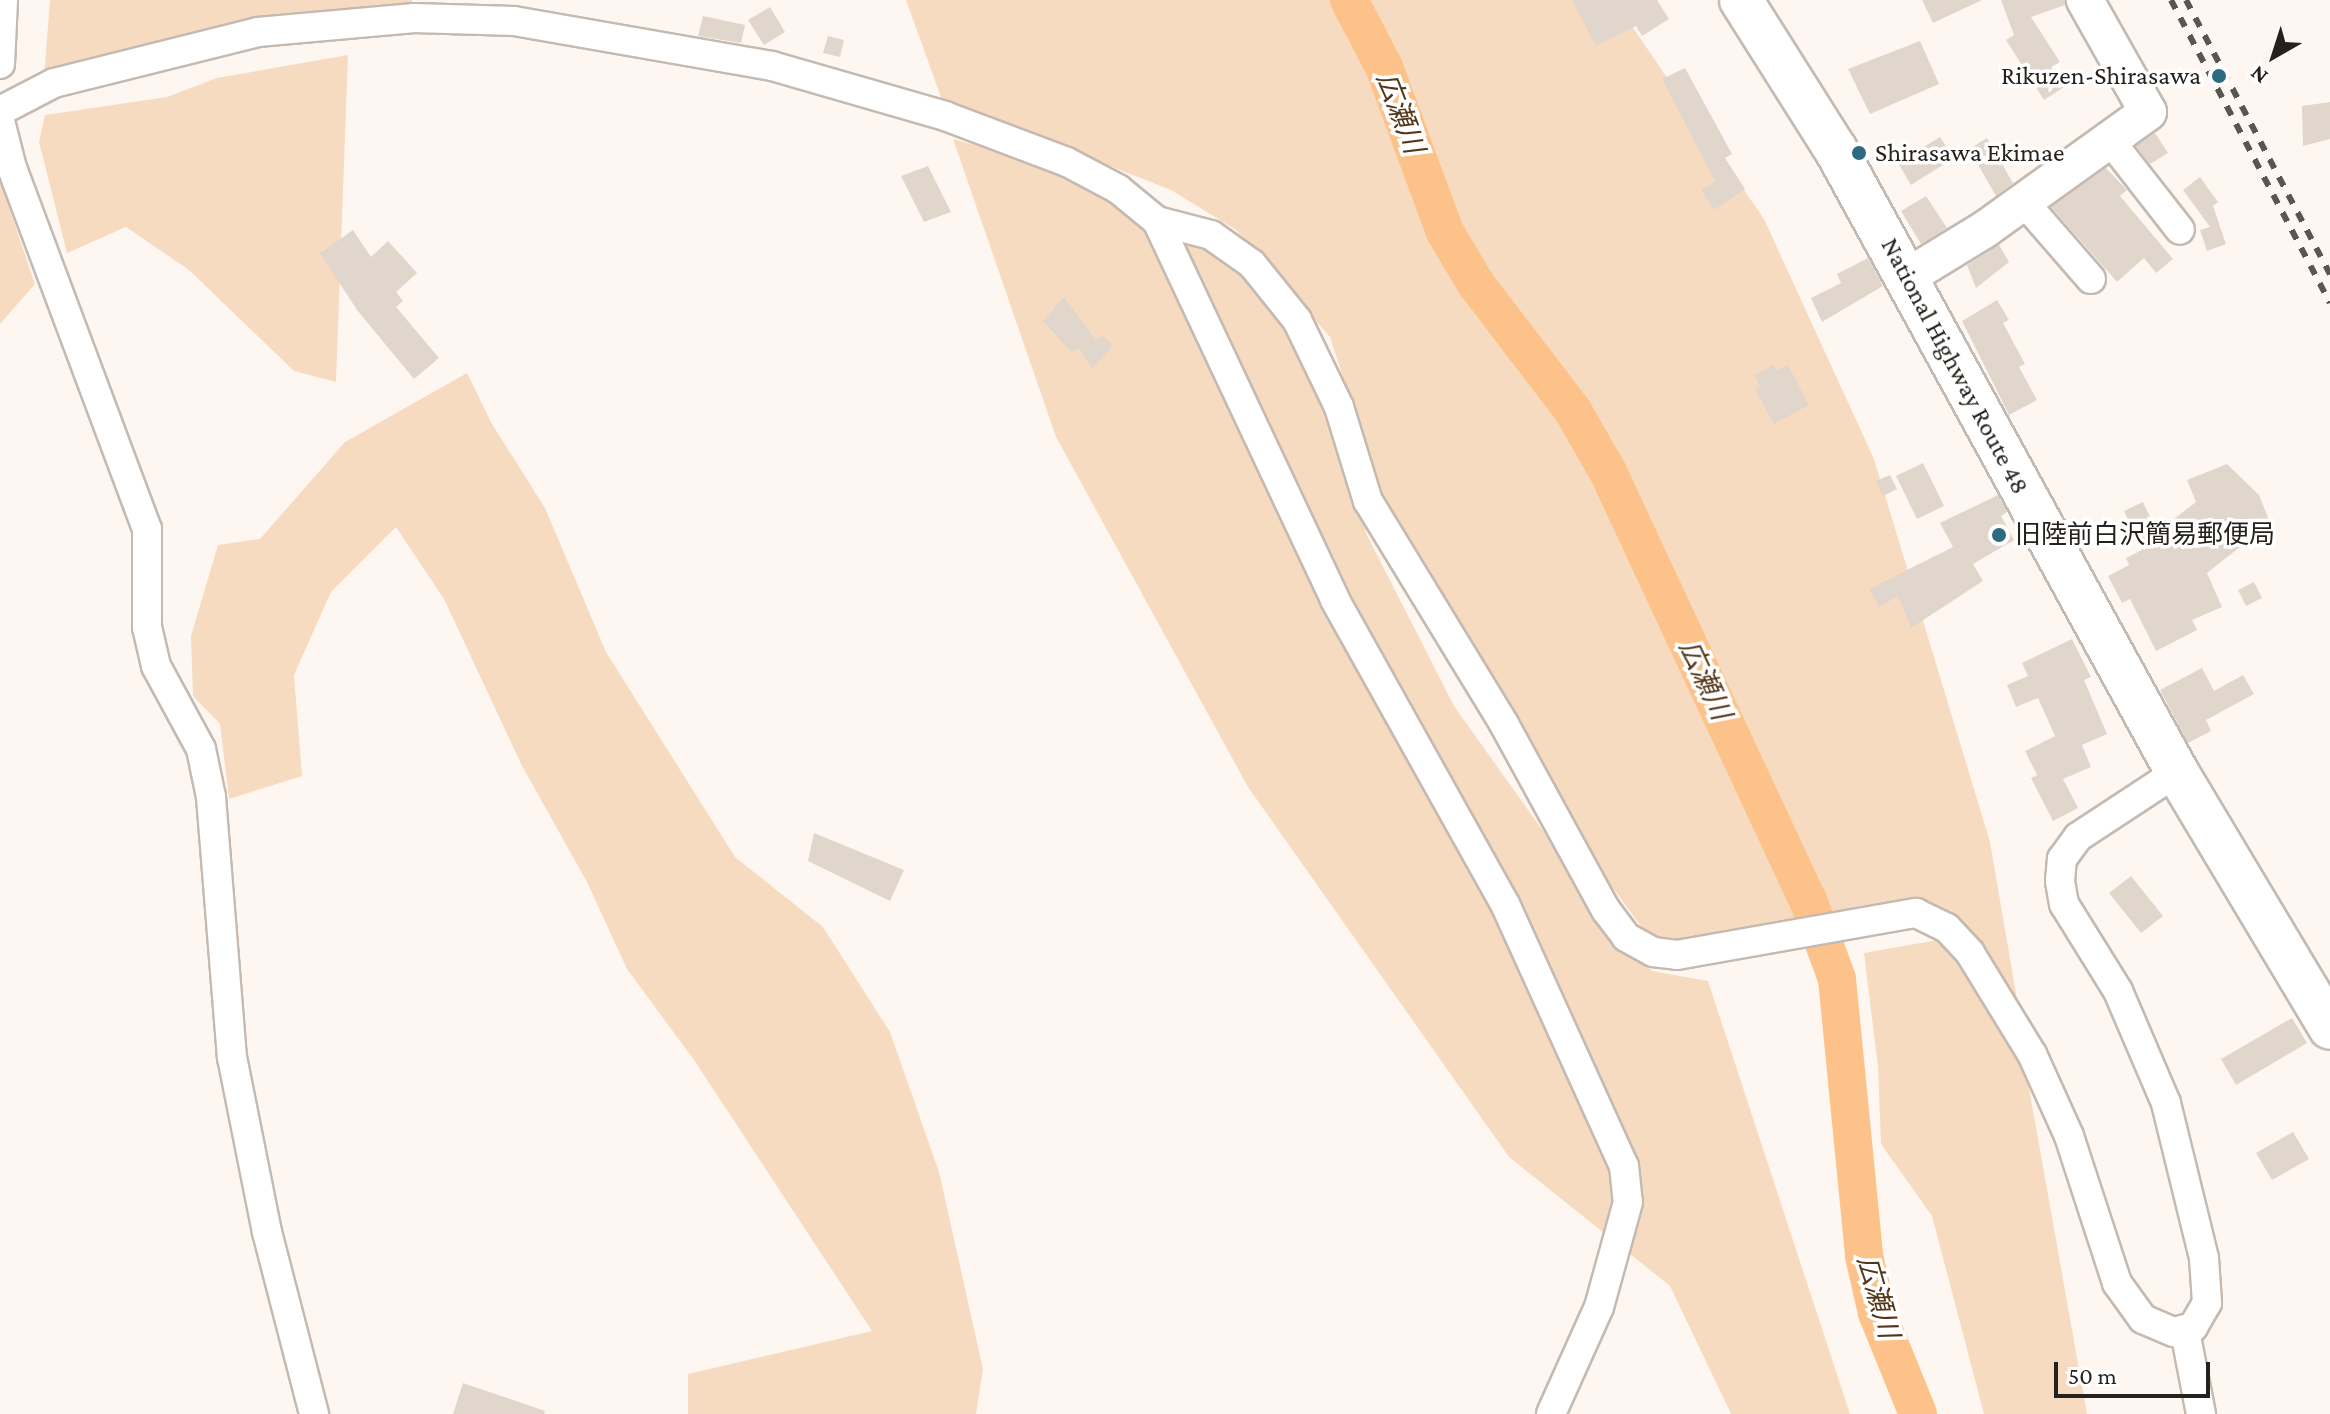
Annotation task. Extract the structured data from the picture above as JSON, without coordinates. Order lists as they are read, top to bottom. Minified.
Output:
{"streets":{"highway":["National Highway Route 48"]},"water":["広瀬川"],"places":["Rikuzen-Shirasawa","Shirasawa Ekimae","旧陸前白沢簡易郵便局"],"scale_bar":"50 m","north":"bottom left"}
